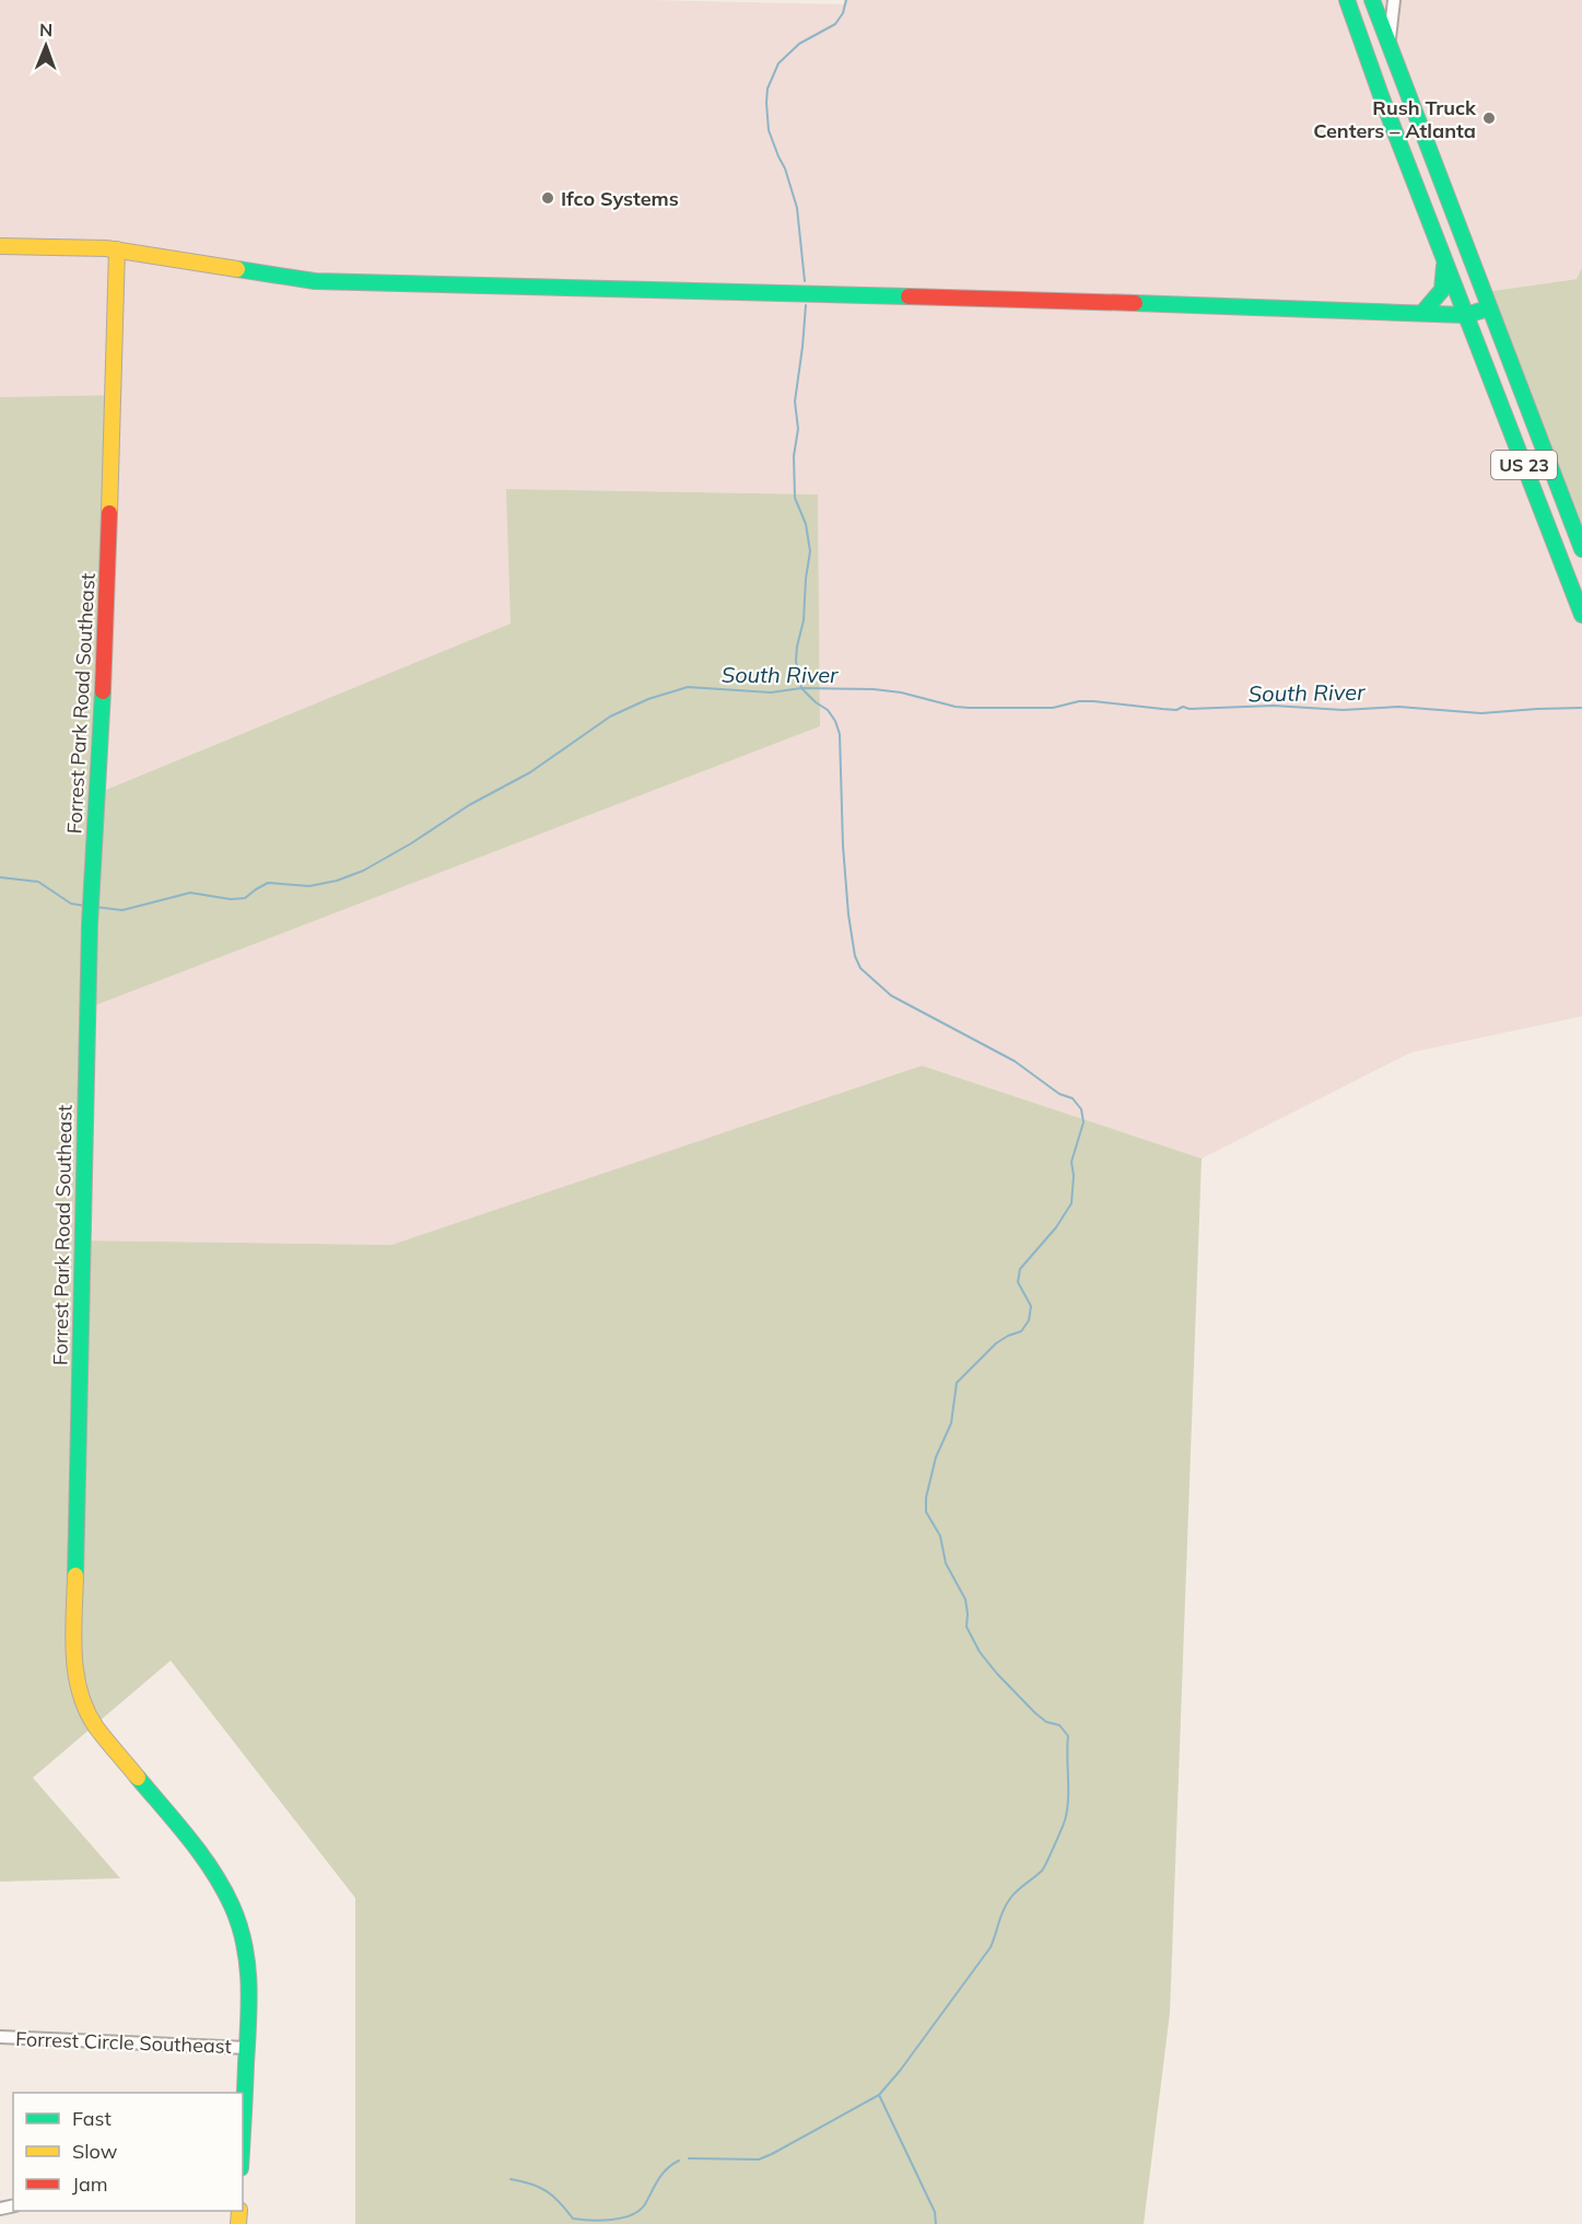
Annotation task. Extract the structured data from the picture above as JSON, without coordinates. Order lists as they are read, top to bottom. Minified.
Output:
{"streets":{"main road":["US 23","Forrest Park Road Southeast"],"street":["Forrest Circle Southeast"]},"crossings":[["Forrest Park Road Southeast","Forrest Circle Southeast"]],"water":["South River"],"places":["Rush Truck Centers – Atlanta","Ifco Systems"],"legend":["Fast","Slow","Jam"],"north":"top"}
